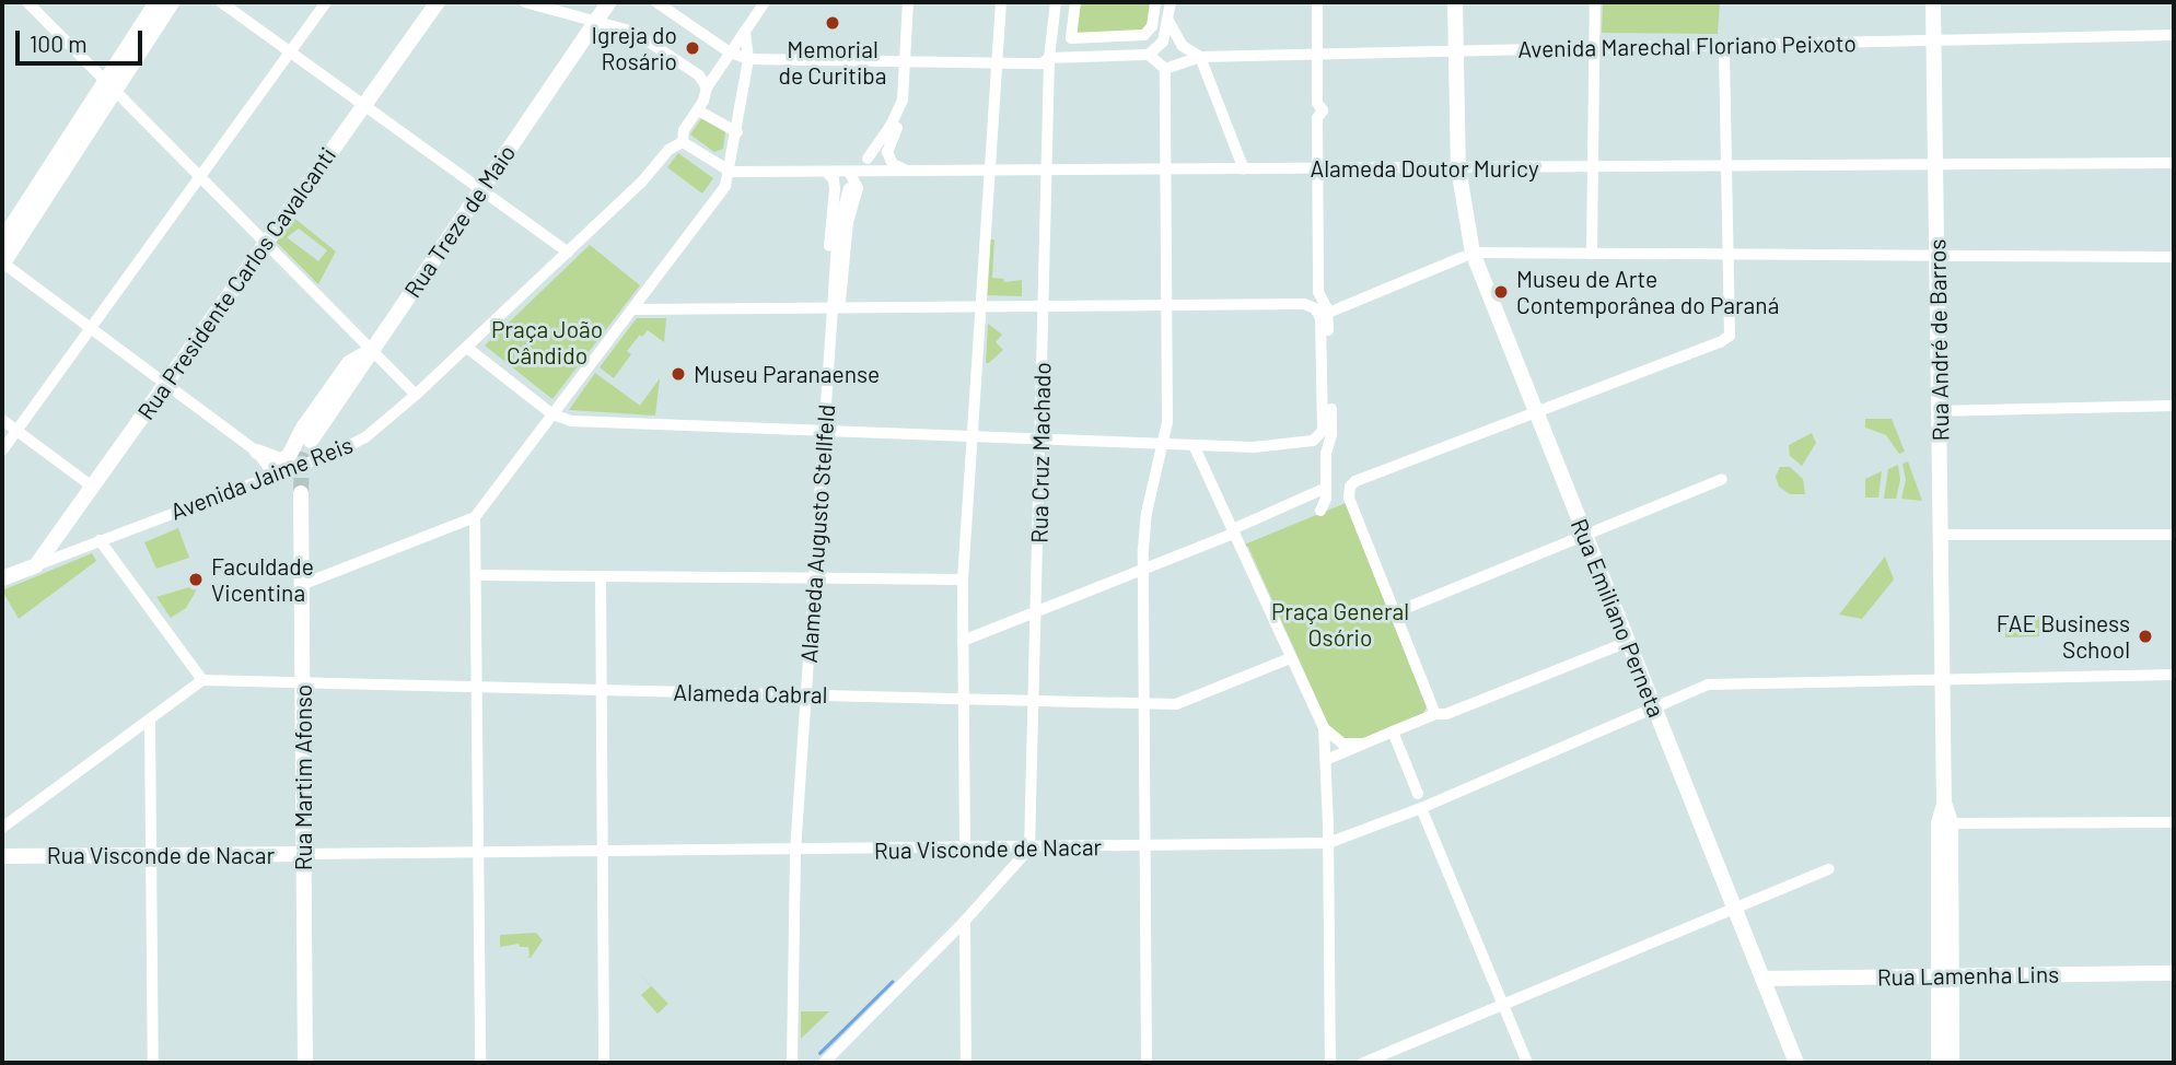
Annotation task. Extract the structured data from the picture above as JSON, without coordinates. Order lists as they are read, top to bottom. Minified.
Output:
{"streets":{"main road":["Rua Treze de Maio","Rua Presidente Carlos Cavalcanti","Rua André de Barros","Rua Emiliano Perneta","Rua Martim Afonso","Rua Visconde de Nacar","Rua Lamenha Lins"],"street":["Avenida Marechal Floriano Peixoto","Alameda Doutor Muricy","Rua Cruz Machado","Avenida Jaime Reis","Alameda Augusto Stellfeld","Alameda Cabral"]},"crossings":[["Avenida Marechal Floriano Peixoto","Rua André de Barros"],["Avenida Marechal Floriano Peixoto","Rua Emiliano Perneta"],["Alameda Doutor Muricy","Rua André de Barros"],["Alameda Doutor Muricy","Rua Cruz Machado"],["Alameda Doutor Muricy","Rua Emiliano Perneta"],["Rua Presidente Carlos Cavalcanti","Avenida Jaime Reis"],["Rua André de Barros","Rua Visconde de Nacar"],["Rua Cruz Machado","Alameda Cabral"],["Rua Cruz Machado","Rua Visconde de Nacar"],["Alameda Augusto Stellfeld","Alameda Cabral"],["Alameda Augusto Stellfeld","Rua Visconde de Nacar"],["Rua Emiliano Perneta","Rua Visconde de Nacar"],["Rua Emiliano Perneta","Rua Lamenha Lins"],["Alameda Cabral","Rua Martim Afonso"],["Rua Martim Afonso","Rua Visconde de Nacar"]],"parks":["Praça João Cândido","Praça General Osório"],"places":["Memorial de Curitiba","Igreja do Rosário","Museu de Arte Contemporânea do Paraná","Museu Paranaense","Faculdade Vicentina","FAE Business School"],"scale_bar":"100 m"}
